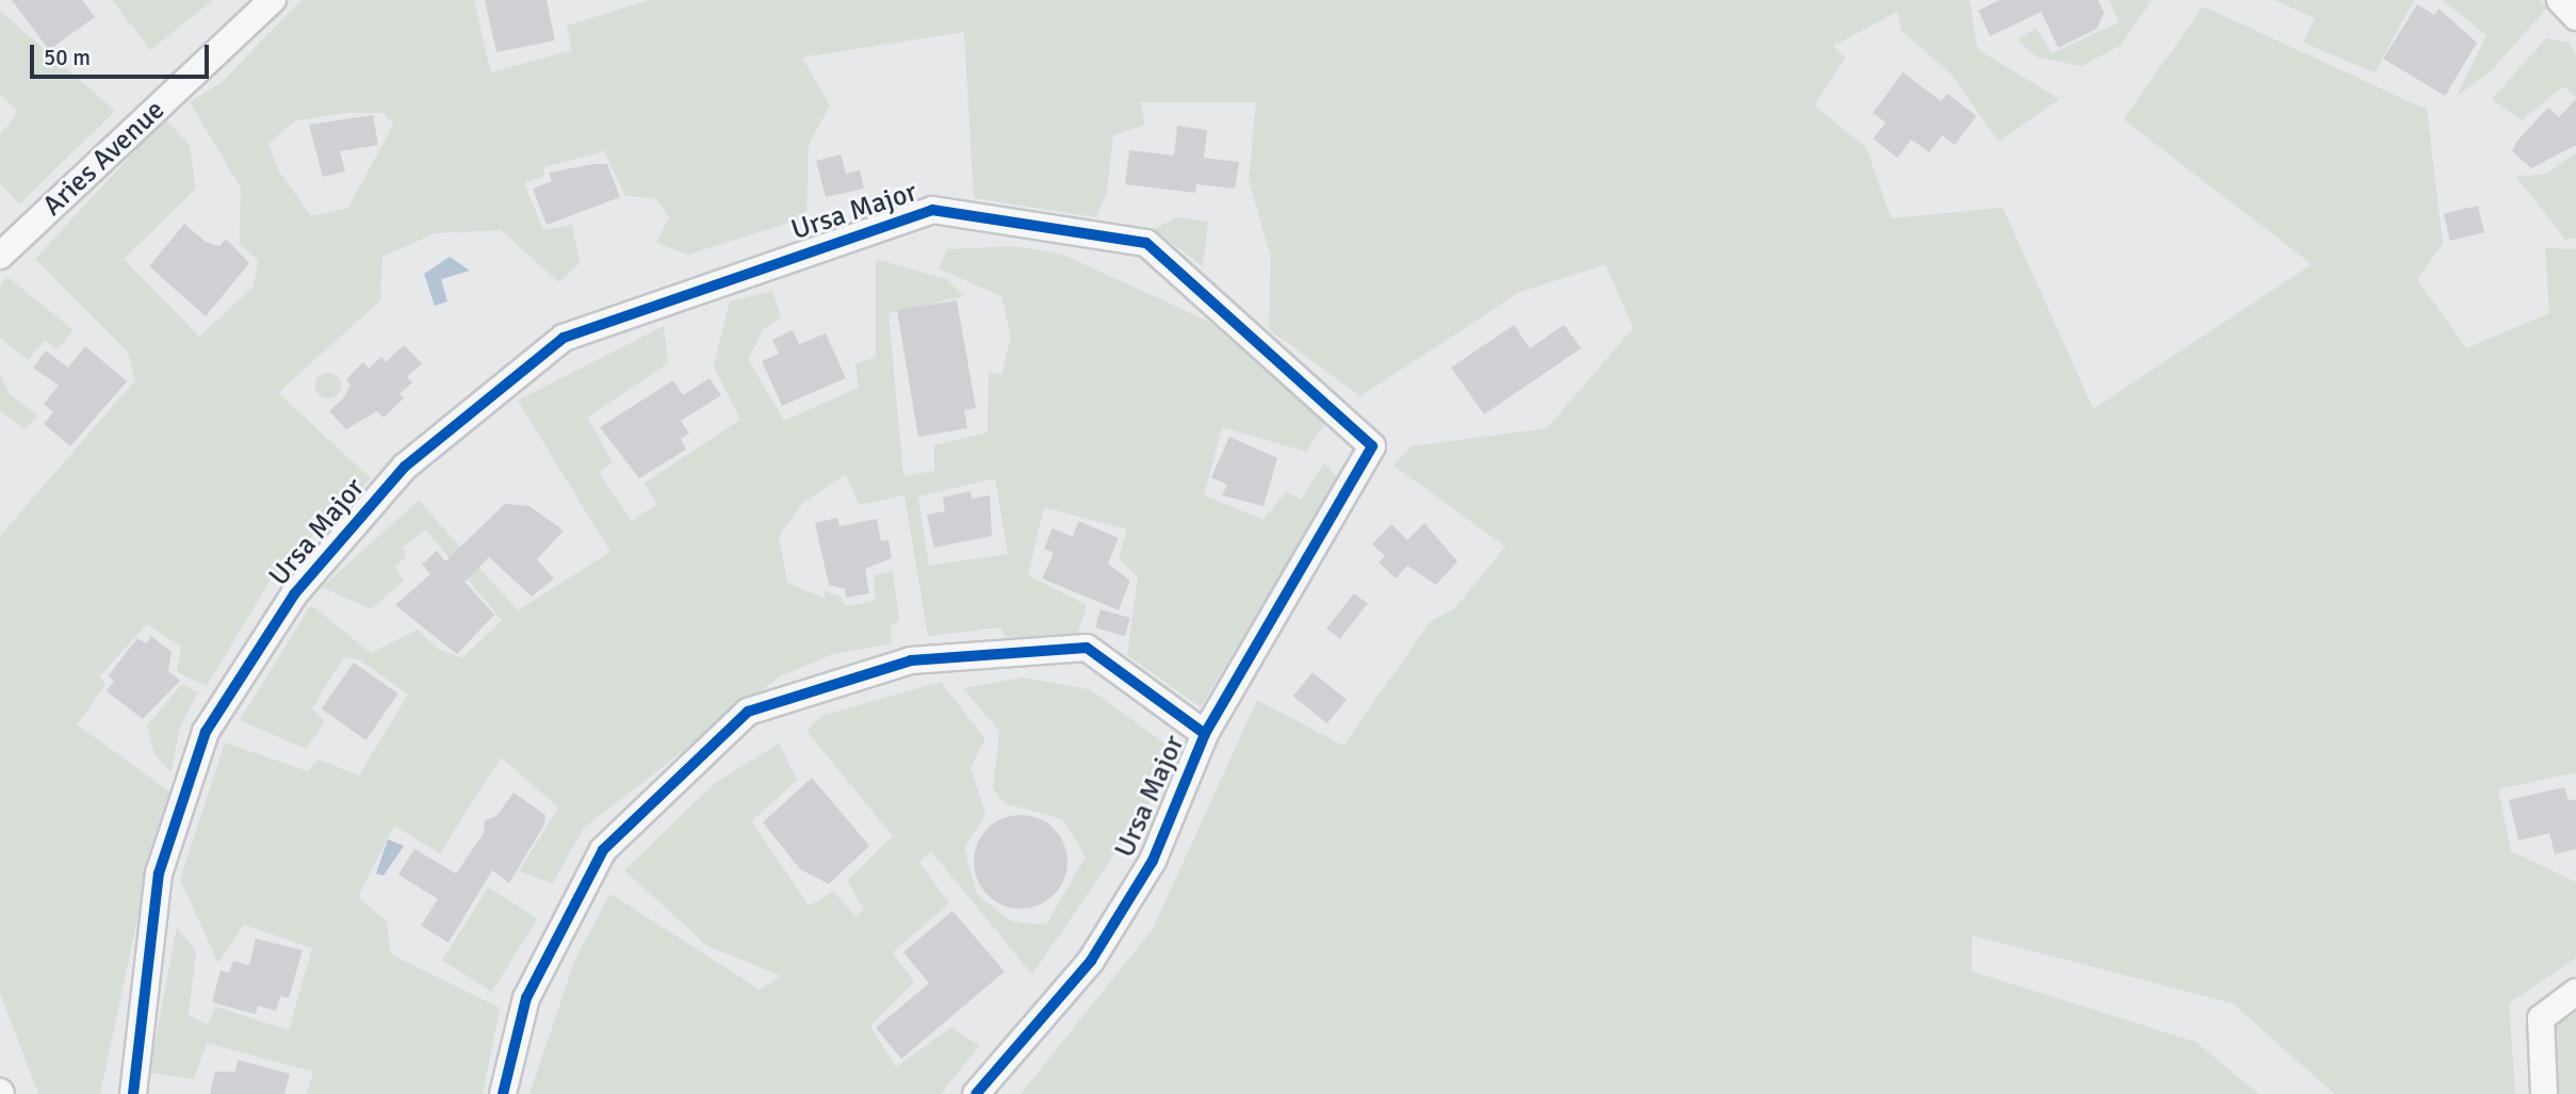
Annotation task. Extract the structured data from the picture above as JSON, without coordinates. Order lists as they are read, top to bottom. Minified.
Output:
{"streets":{"street":["Aries Avenue","Ursa Major"]},"scale_bar":"50 m"}
